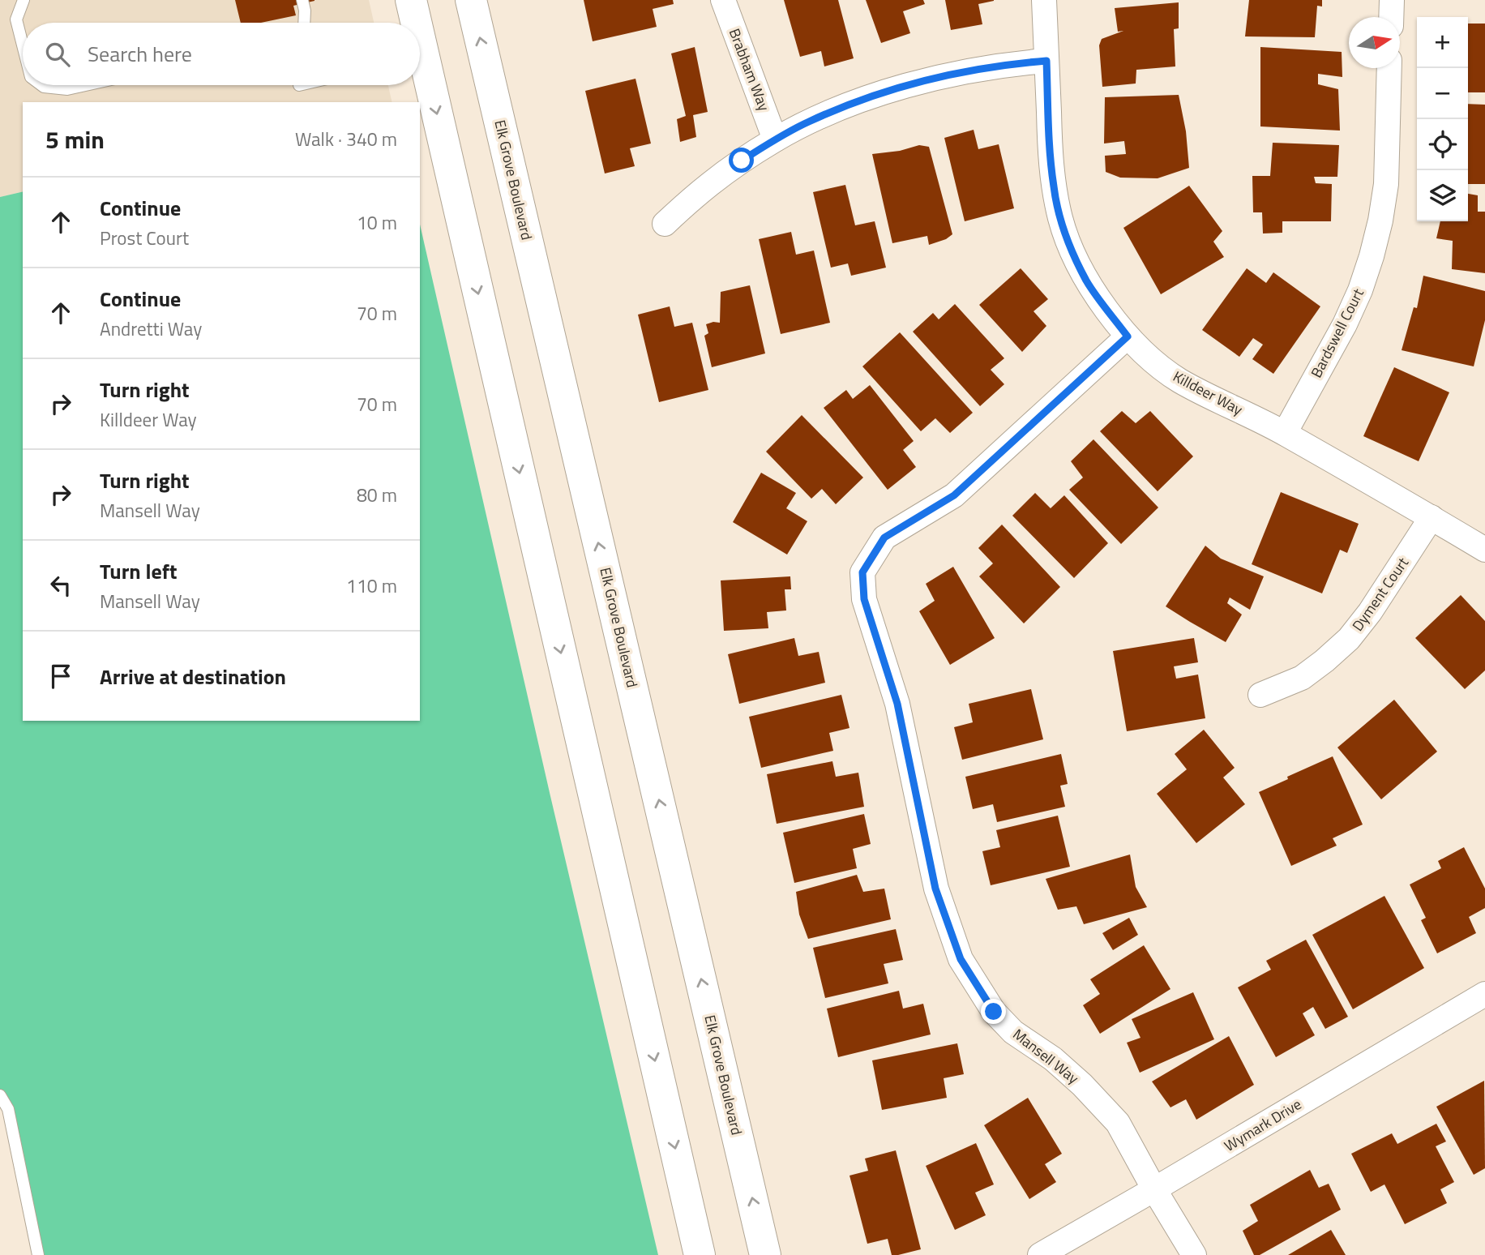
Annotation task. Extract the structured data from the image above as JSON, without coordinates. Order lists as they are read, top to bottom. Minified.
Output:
{"streets":{"main road":["Elk Grove Boulevard"],"street":["Brabham Way","Bardswell Court","Killdeer Way","Dyment Court","Mansell Way","Wymark Drive"]},"crossings":[["Bardswell Court","Killdeer Way"],["Killdeer Way","Dyment Court"],["Killdeer Way","Mansell Way"],["Mansell Way","Wymark Drive"]],"north":"right","page":{"map_buttons":["+","−"],"search":"Search here","heading":["5 min","Walk · 340 m"],"list":[["Continue","Prost Court","10 m"],["Continue","Andretti Way","70 m"],["Turn right","Killdeer Way","70 m"],["Turn right","Mansell Way","80 m"],["Turn left","Mansell Way","110 m"],"Arrive at destination"]}}
